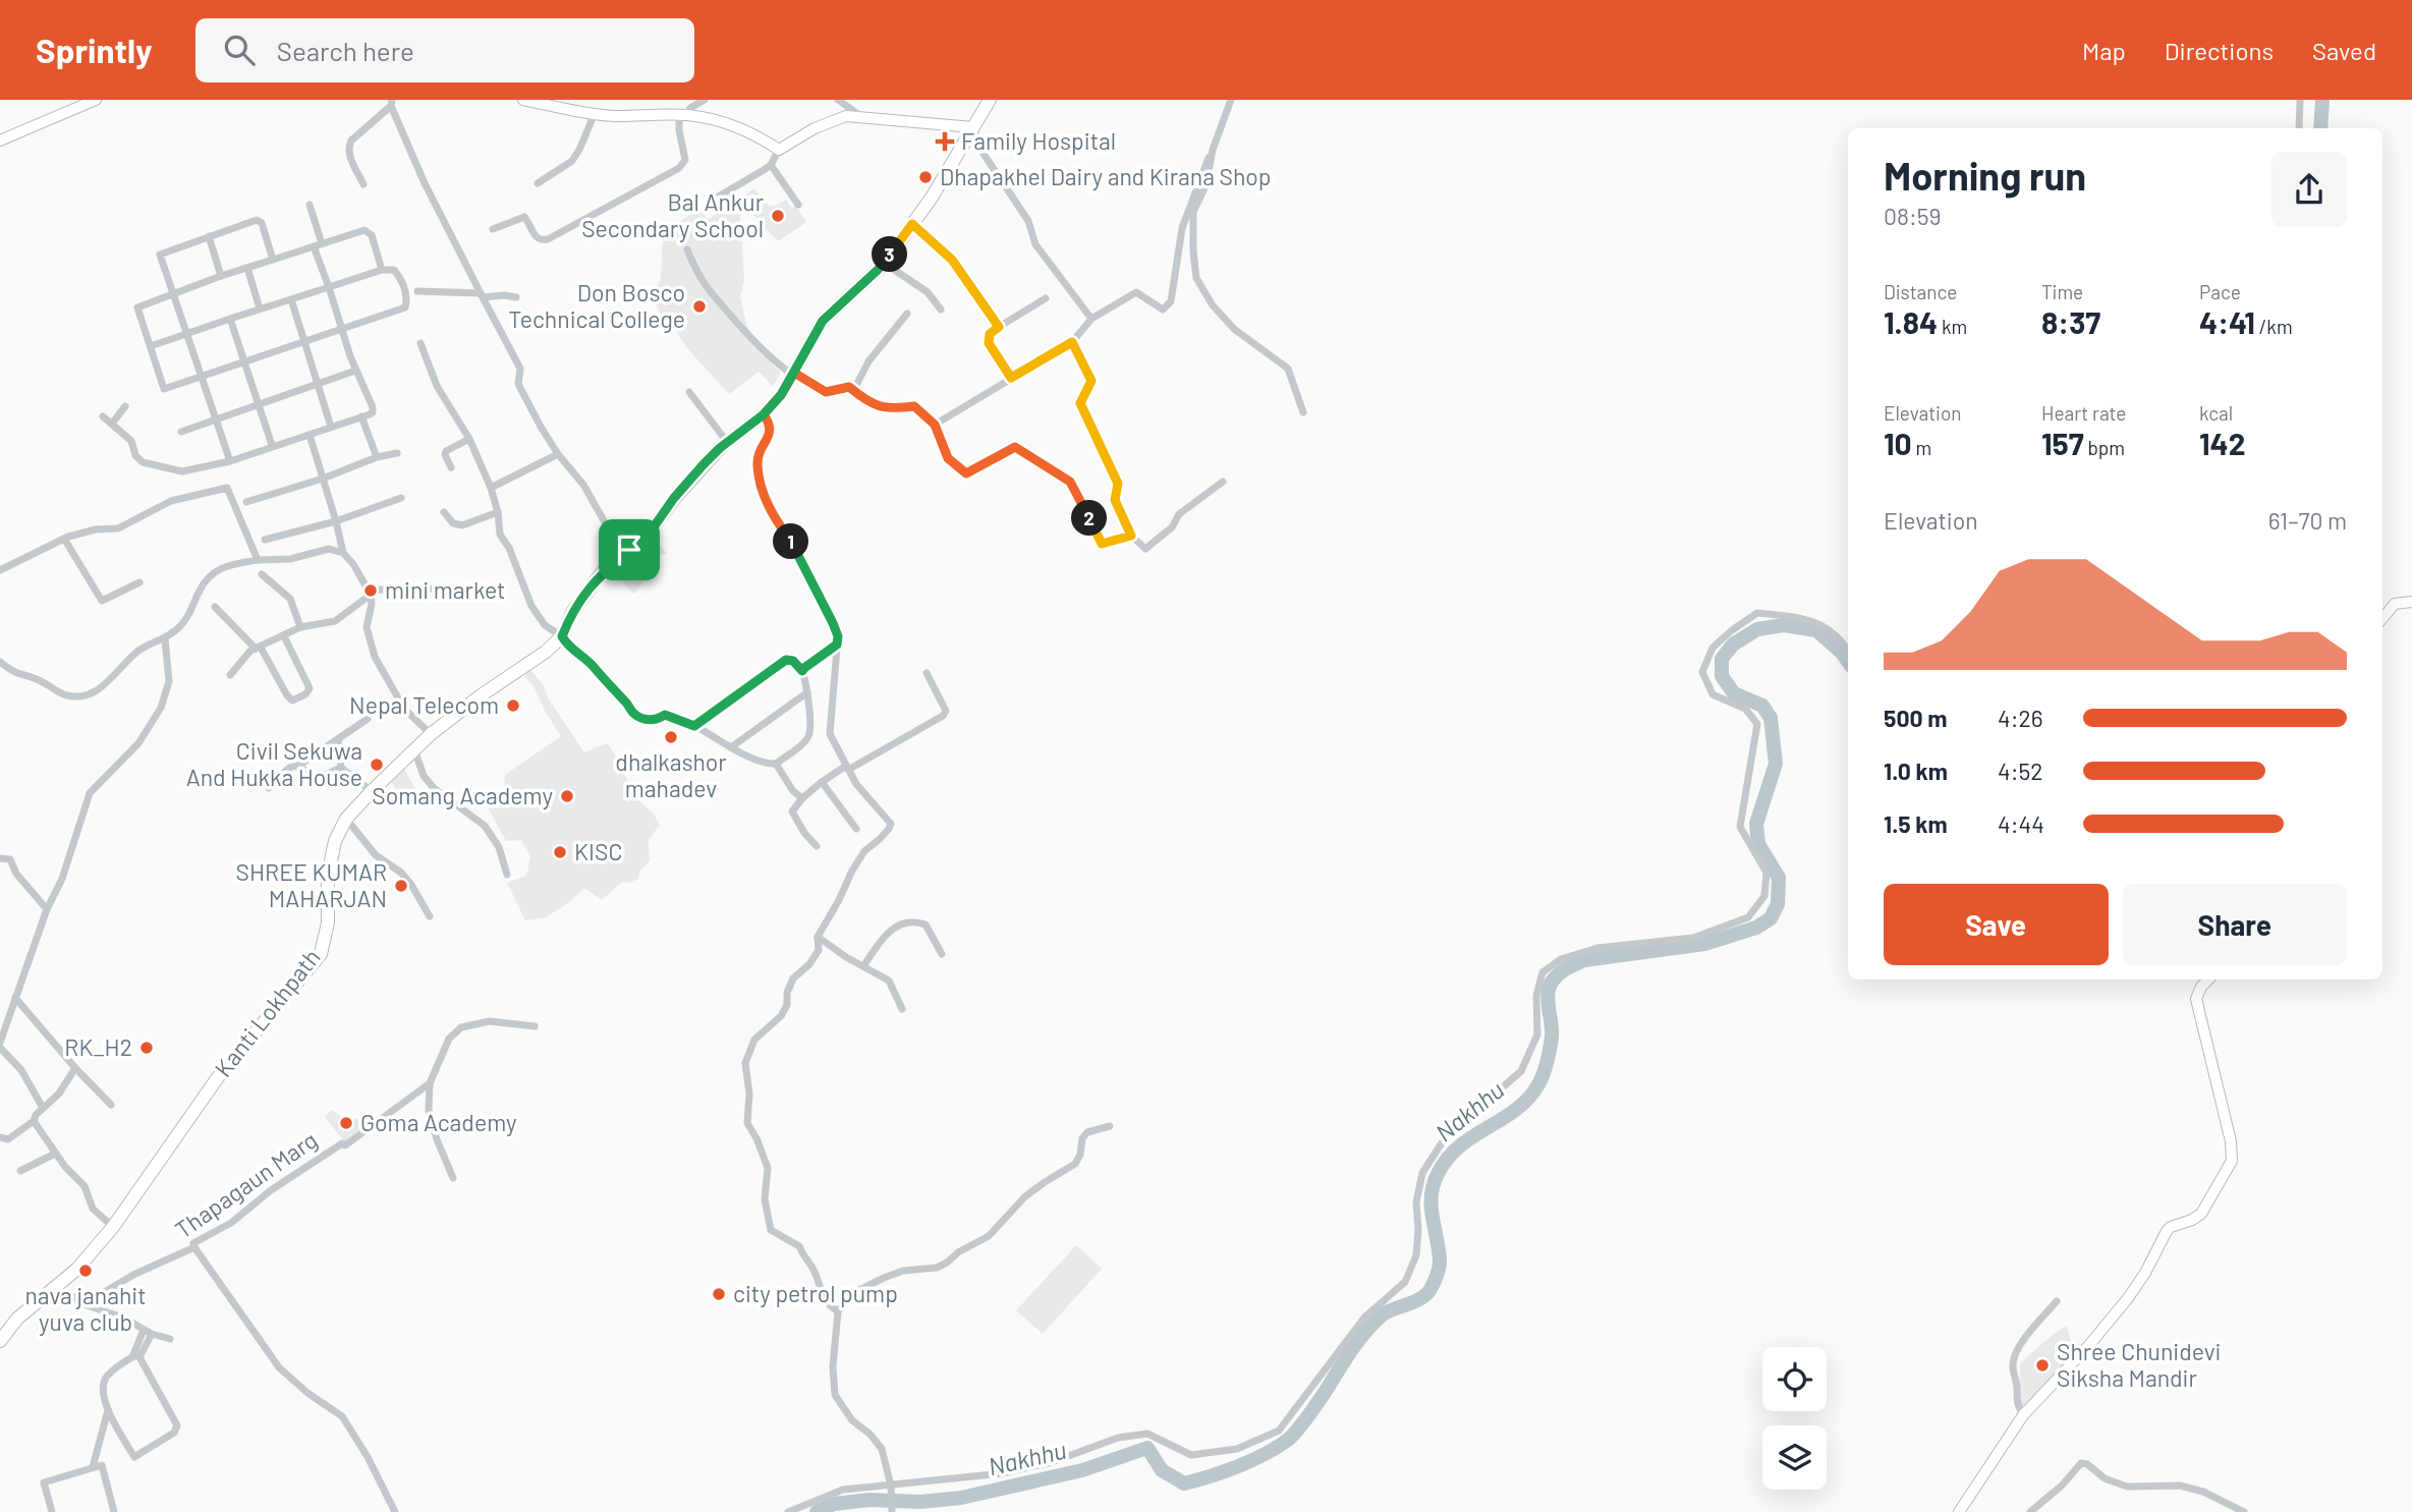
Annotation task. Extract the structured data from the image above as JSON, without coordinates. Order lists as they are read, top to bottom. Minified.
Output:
{"streets":{"main road":["Kanti Lokhpath"],"street":["Thapagaun Marg"]},"water":["Nakhhu"],"places":{"health":["Family Hospital"],"other":["Dhapakhel Dairy and Kirana Shop","Bal Ankur Secondary School","Don Bosco Technical College","mini market","Nepal Telecom","dhalkashor mahadev","Civil Sekuwa And Hukka House","Somang Academy","KISC","SHREE KUMAR MAHARJAN","RK_H2","Goma Academy","nava janahit yuva club","city petrol pump","Shree Chunidevi Siksha Mandir"]},"page":{"header":"Sprintly","search":"Search here","nav":["Map","Directions","Saved"],"heading":["Morning run","08:59"],"pins":["3","2","1"],"stats":[["Distance","1.84 km"],["Time","8:37"],["Pace","4:41 /km"],["Elevation","10 m"],["Heart rate","157 bpm"],["kcal","142"]],"chart":["Elevation","61–70 m"],"list":[{"name":"500 m","note":"4:26"},{"name":"1.0 km","note":"4:52"},{"name":"1.5 km","note":"4:44"}],"buttons":["Save","Share"]}}
